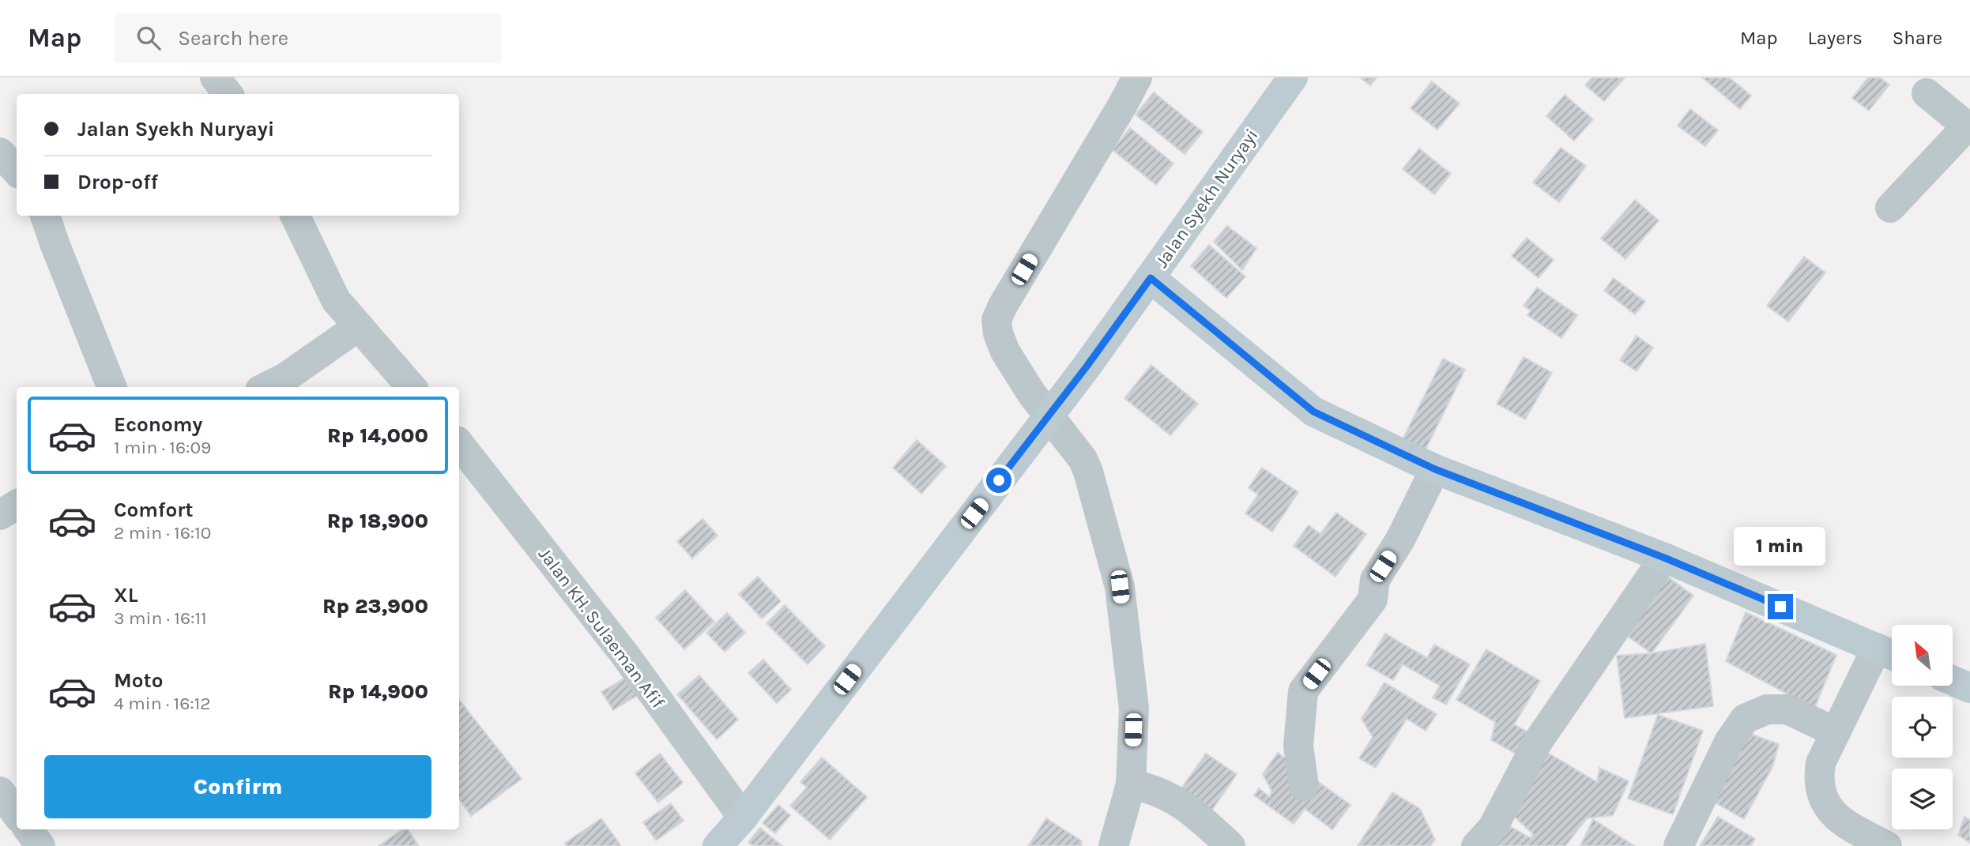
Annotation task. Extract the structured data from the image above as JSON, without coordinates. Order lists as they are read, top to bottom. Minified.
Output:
{"streets":{"main road":["Jalan Syekh Nuryayi"],"street":["Jalan KH. Sulaeman Afif"]},"crossings":[["Jalan Syekh Nuryayi","Jalan KH. Sulaeman Afif"]],"north":"top left","page":{"header":"Map","search":"Search here","nav":["Map","Layers","Share"],"banner":["Jalan Syekh Nuryayi","Drop-off"],"list":[{"name":"Economy","note":"1 min · 16:09","value":"Rp 14,000"},{"name":"Comfort","note":"2 min · 16:10","value":"Rp 18,900"},{"name":"XL","note":"3 min · 16:11","value":"Rp 23,900"},{"name":"Moto","note":"4 min · 16:12","value":"Rp 14,900"}],"bubble":"1 min","buttons":"Confirm"}}
